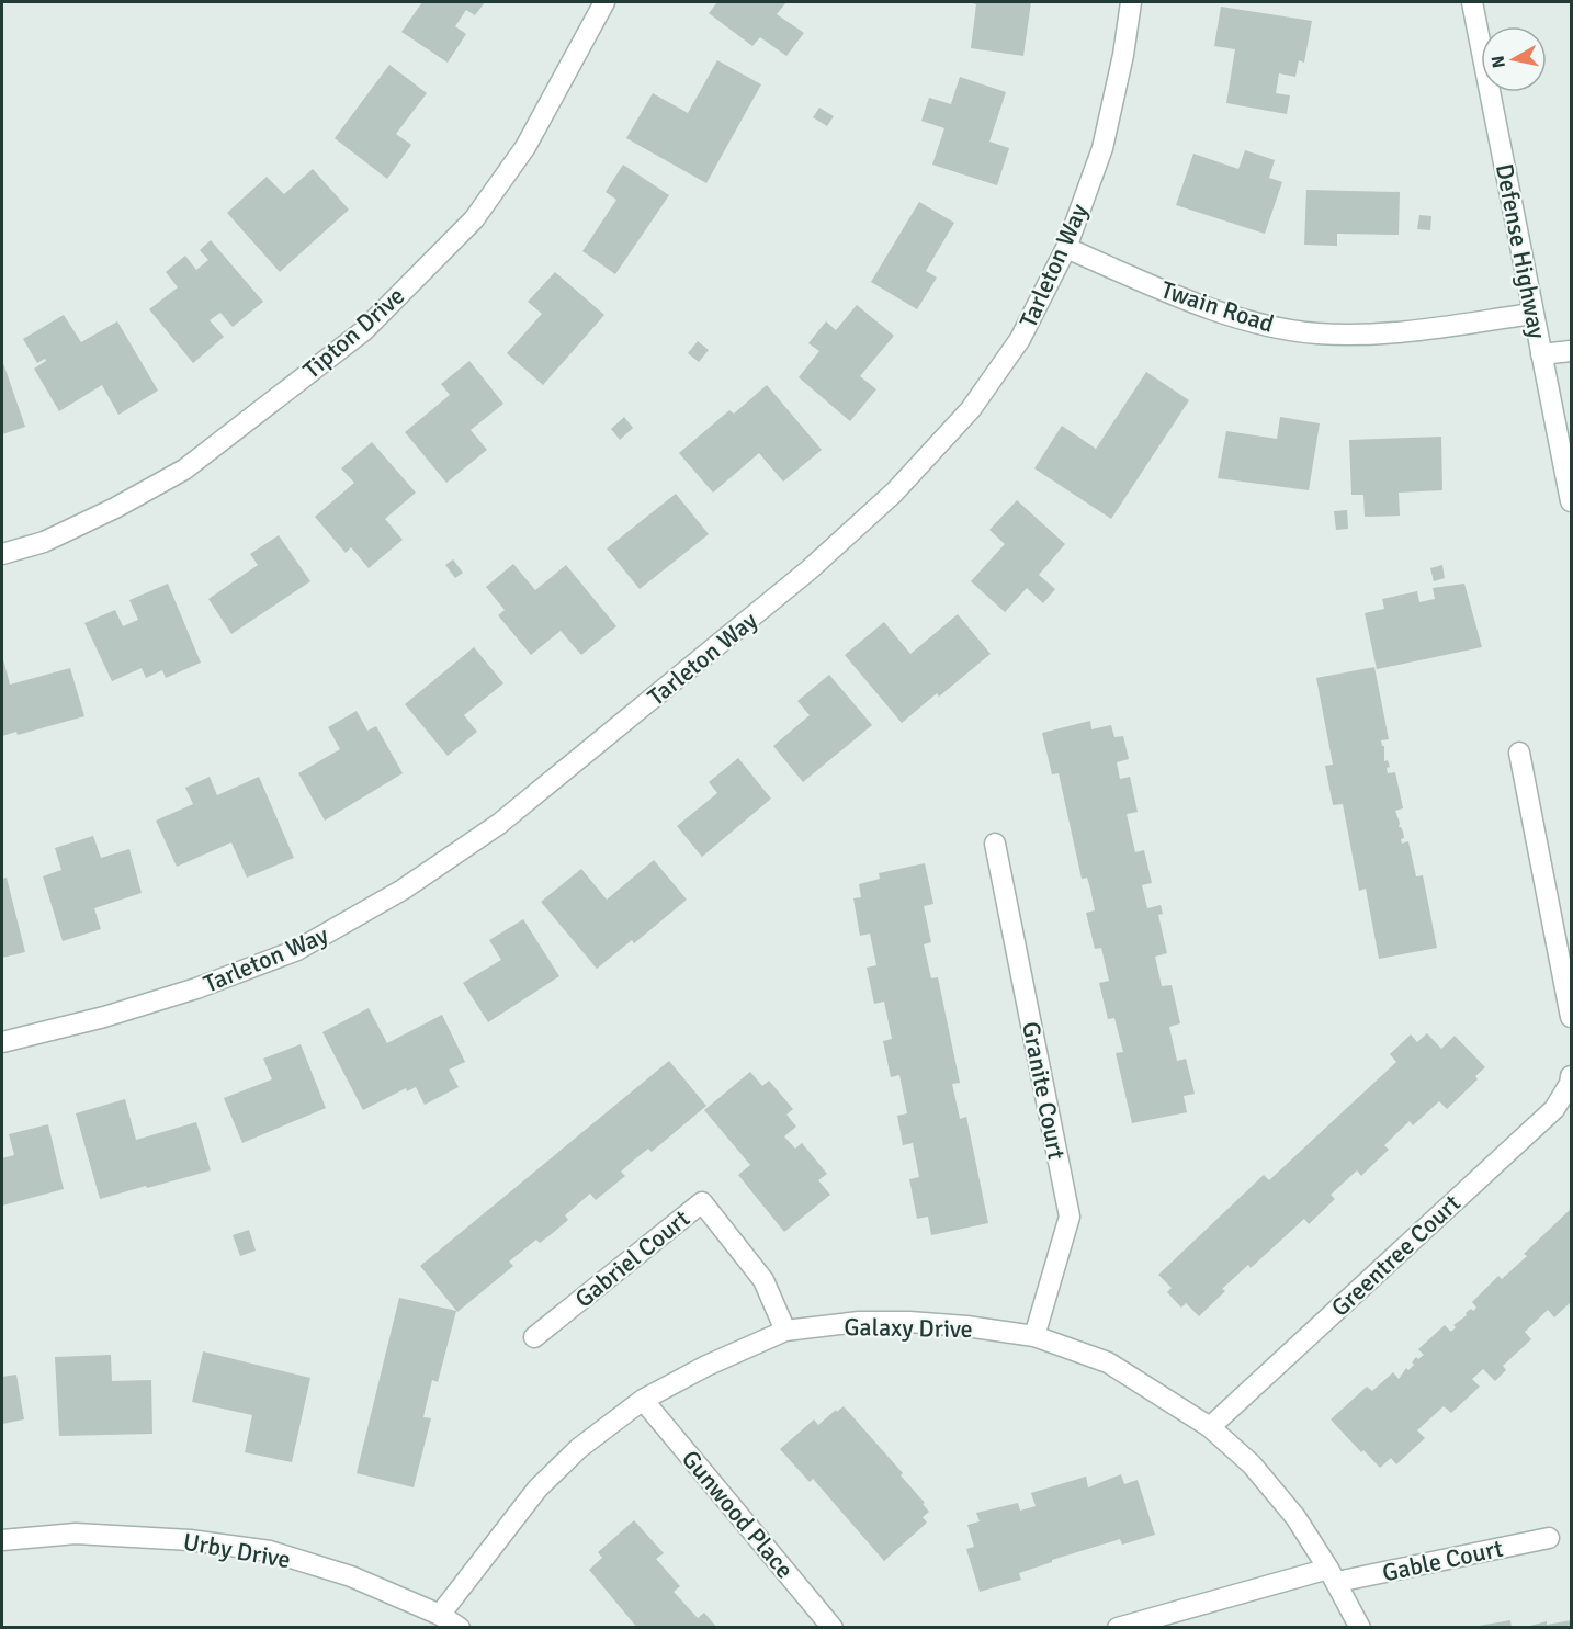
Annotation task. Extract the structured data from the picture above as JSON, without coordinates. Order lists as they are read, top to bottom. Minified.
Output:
{"streets":{"street":["Defense Highway","Tarleton Way","Twain Road","Tipton Drive","Granite Court","Greentree Court","Gabriel Court","Galaxy Drive","Gunwood Place","Urby Drive","Gable Court"]},"crossings":[["Defense Highway","Twain Road"],["Tarleton Way","Twain Road"],["Granite Court","Galaxy Drive"],["Greentree Court","Galaxy Drive"],["Gabriel Court","Galaxy Drive"],["Galaxy Drive","Gunwood Place"],["Galaxy Drive","Urby Drive"],["Galaxy Drive","Gable Court"]],"north":"left"}
